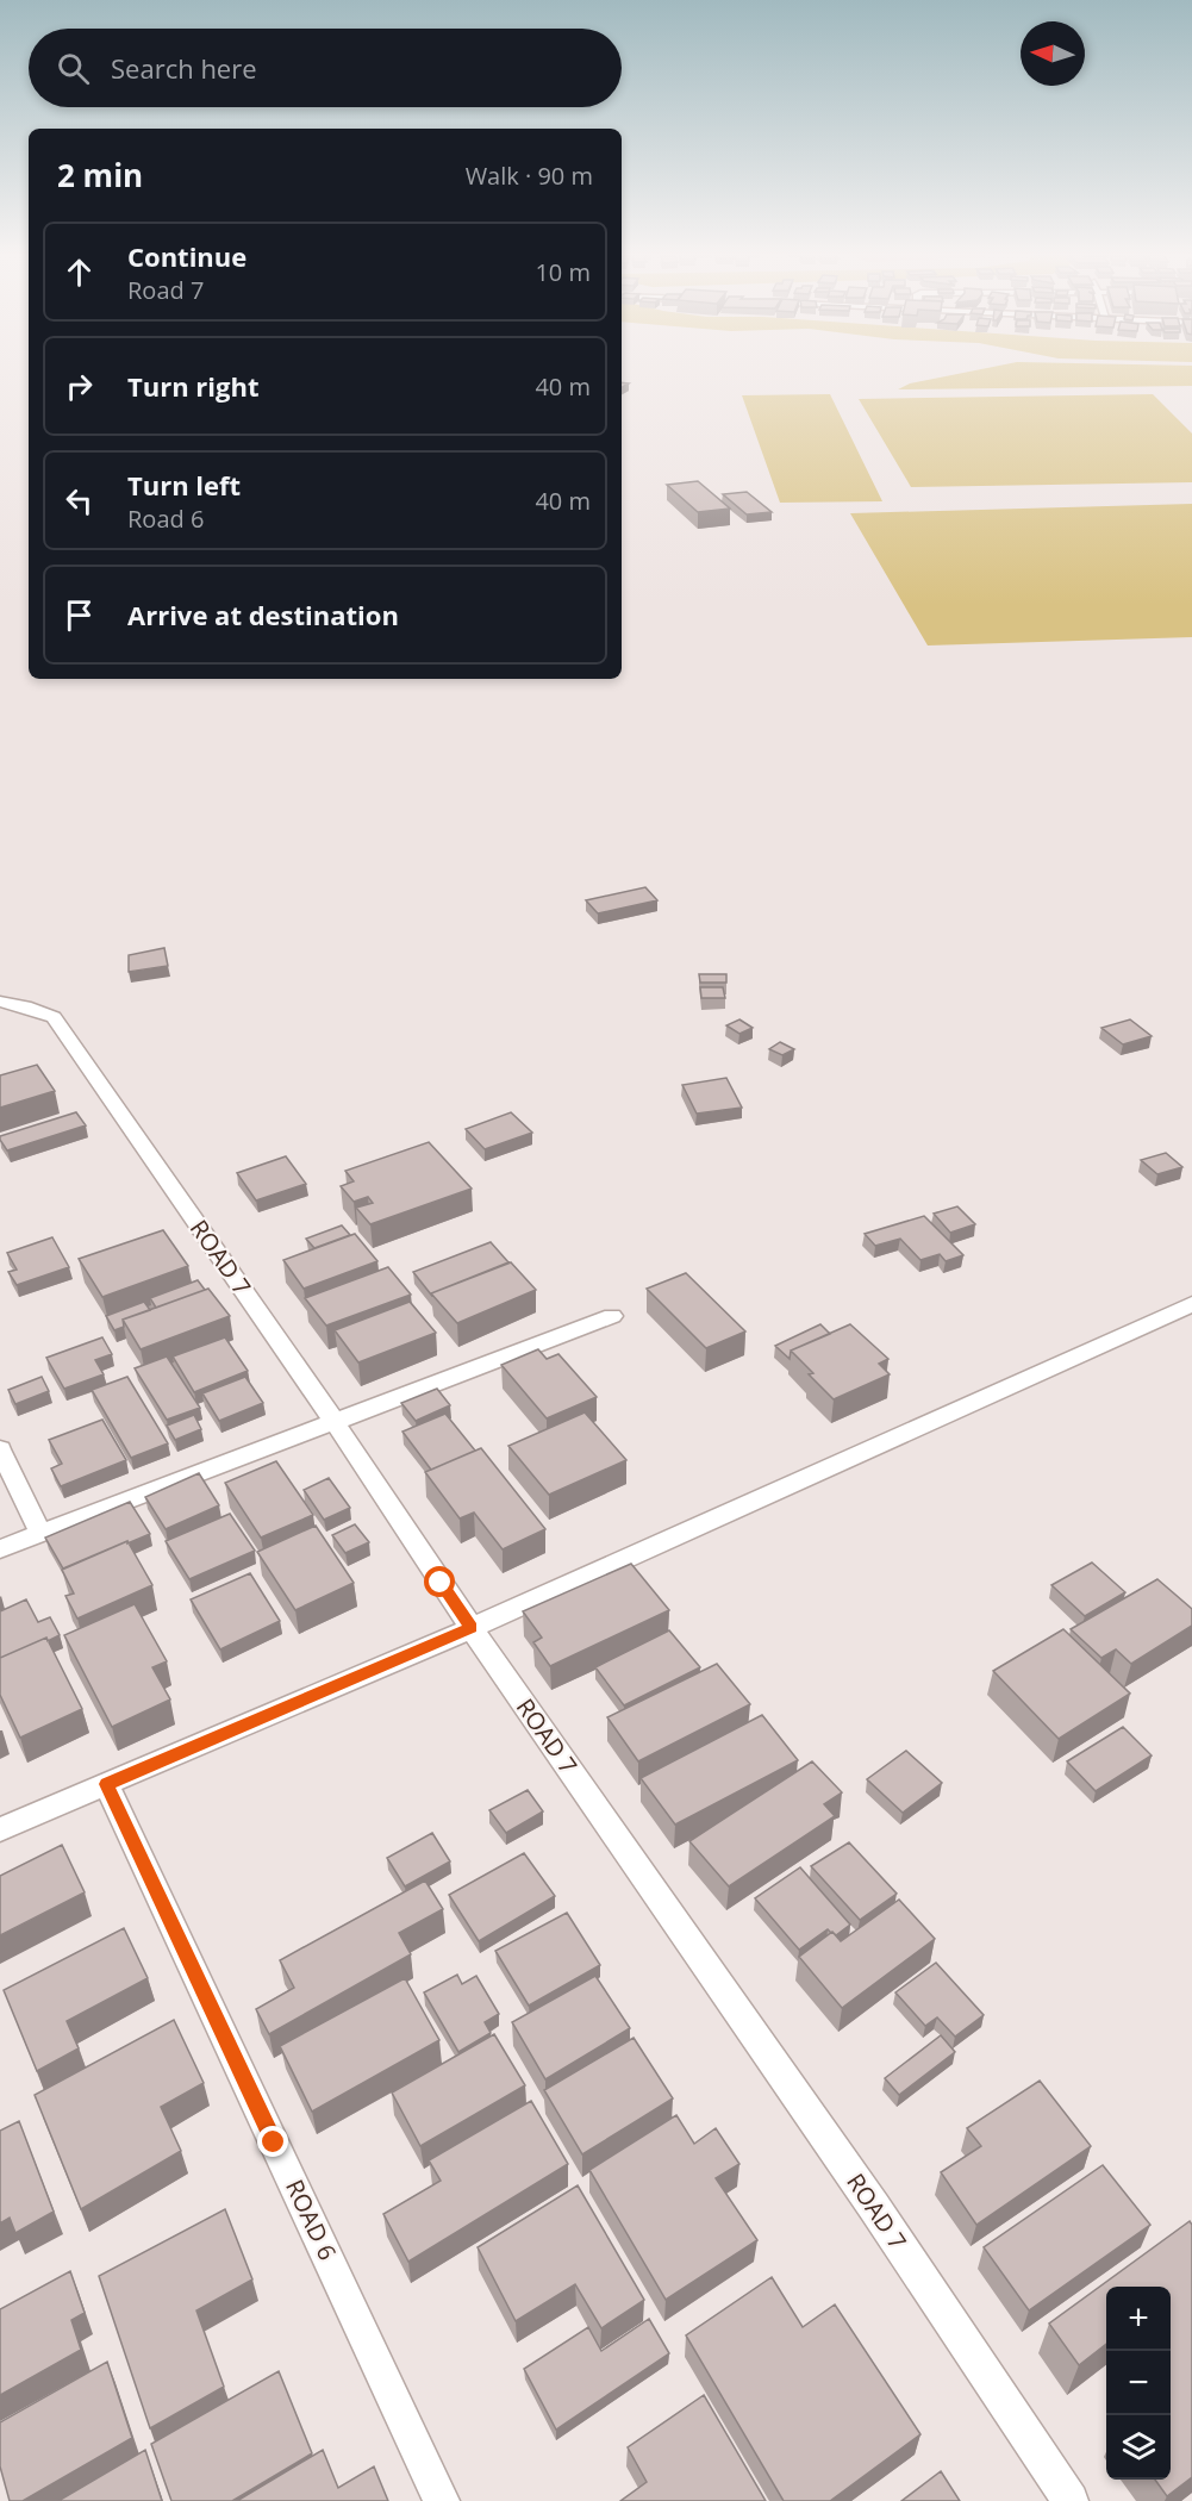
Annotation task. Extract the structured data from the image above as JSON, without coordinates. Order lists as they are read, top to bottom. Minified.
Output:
{"streets":{"street":["ROAD 7","ROAD 6"]},"north":"left","page":{"search":"Search here","heading":["2 min","Walk · 90 m"],"list":[["Continue","Road 7","10 m"],["Turn right","40 m"],["Turn left","Road 6","40 m"],"Arrive at destination"],"map_buttons":["+","−"]}}
